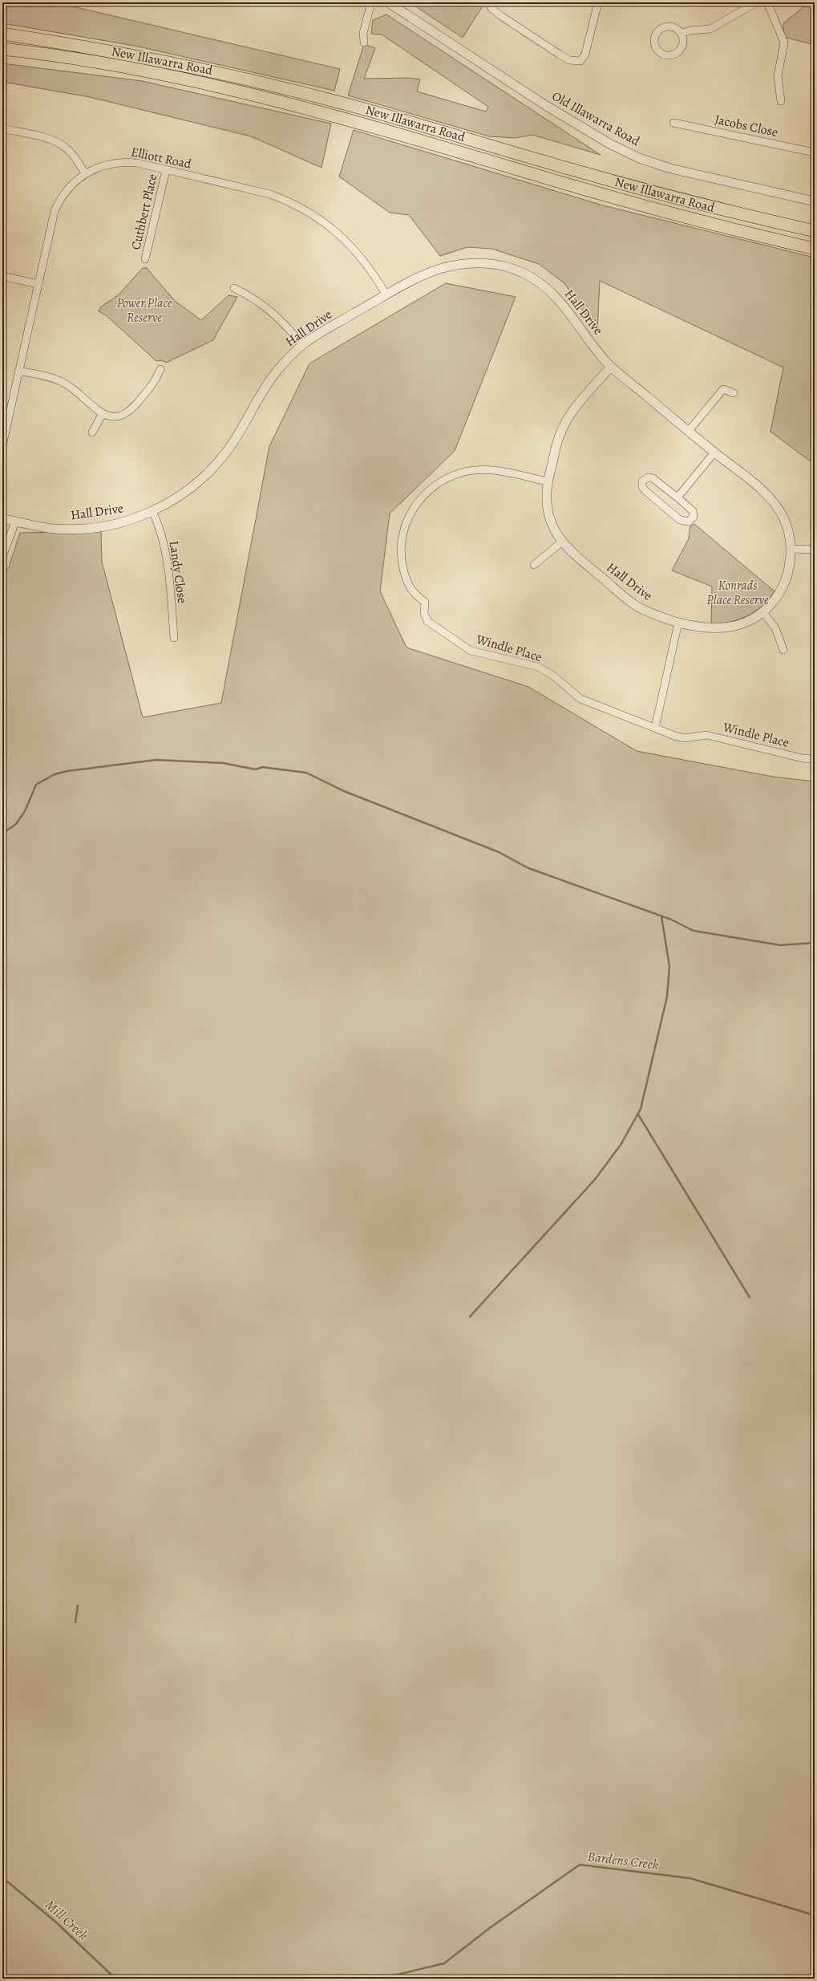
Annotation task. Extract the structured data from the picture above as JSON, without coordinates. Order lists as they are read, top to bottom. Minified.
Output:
{"streets":{"highway":["New Illawarra Road"],"street":["Old Illawarra Road","Jacobs Close","Elliott Road","Cuthbert Place","Hall Drive","Landy Close","Windle Place"]},"crossings":[["Elliott Road","Cuthbert Place"],["Elliott Road","Hall Drive"],["Hall Drive","Landy Close"],["Hall Drive","Windle Place"]],"water":["Bardens Creek","Mill Creek"],"parks":["Power Place Reserve","Konrads Place Reserve"]}
